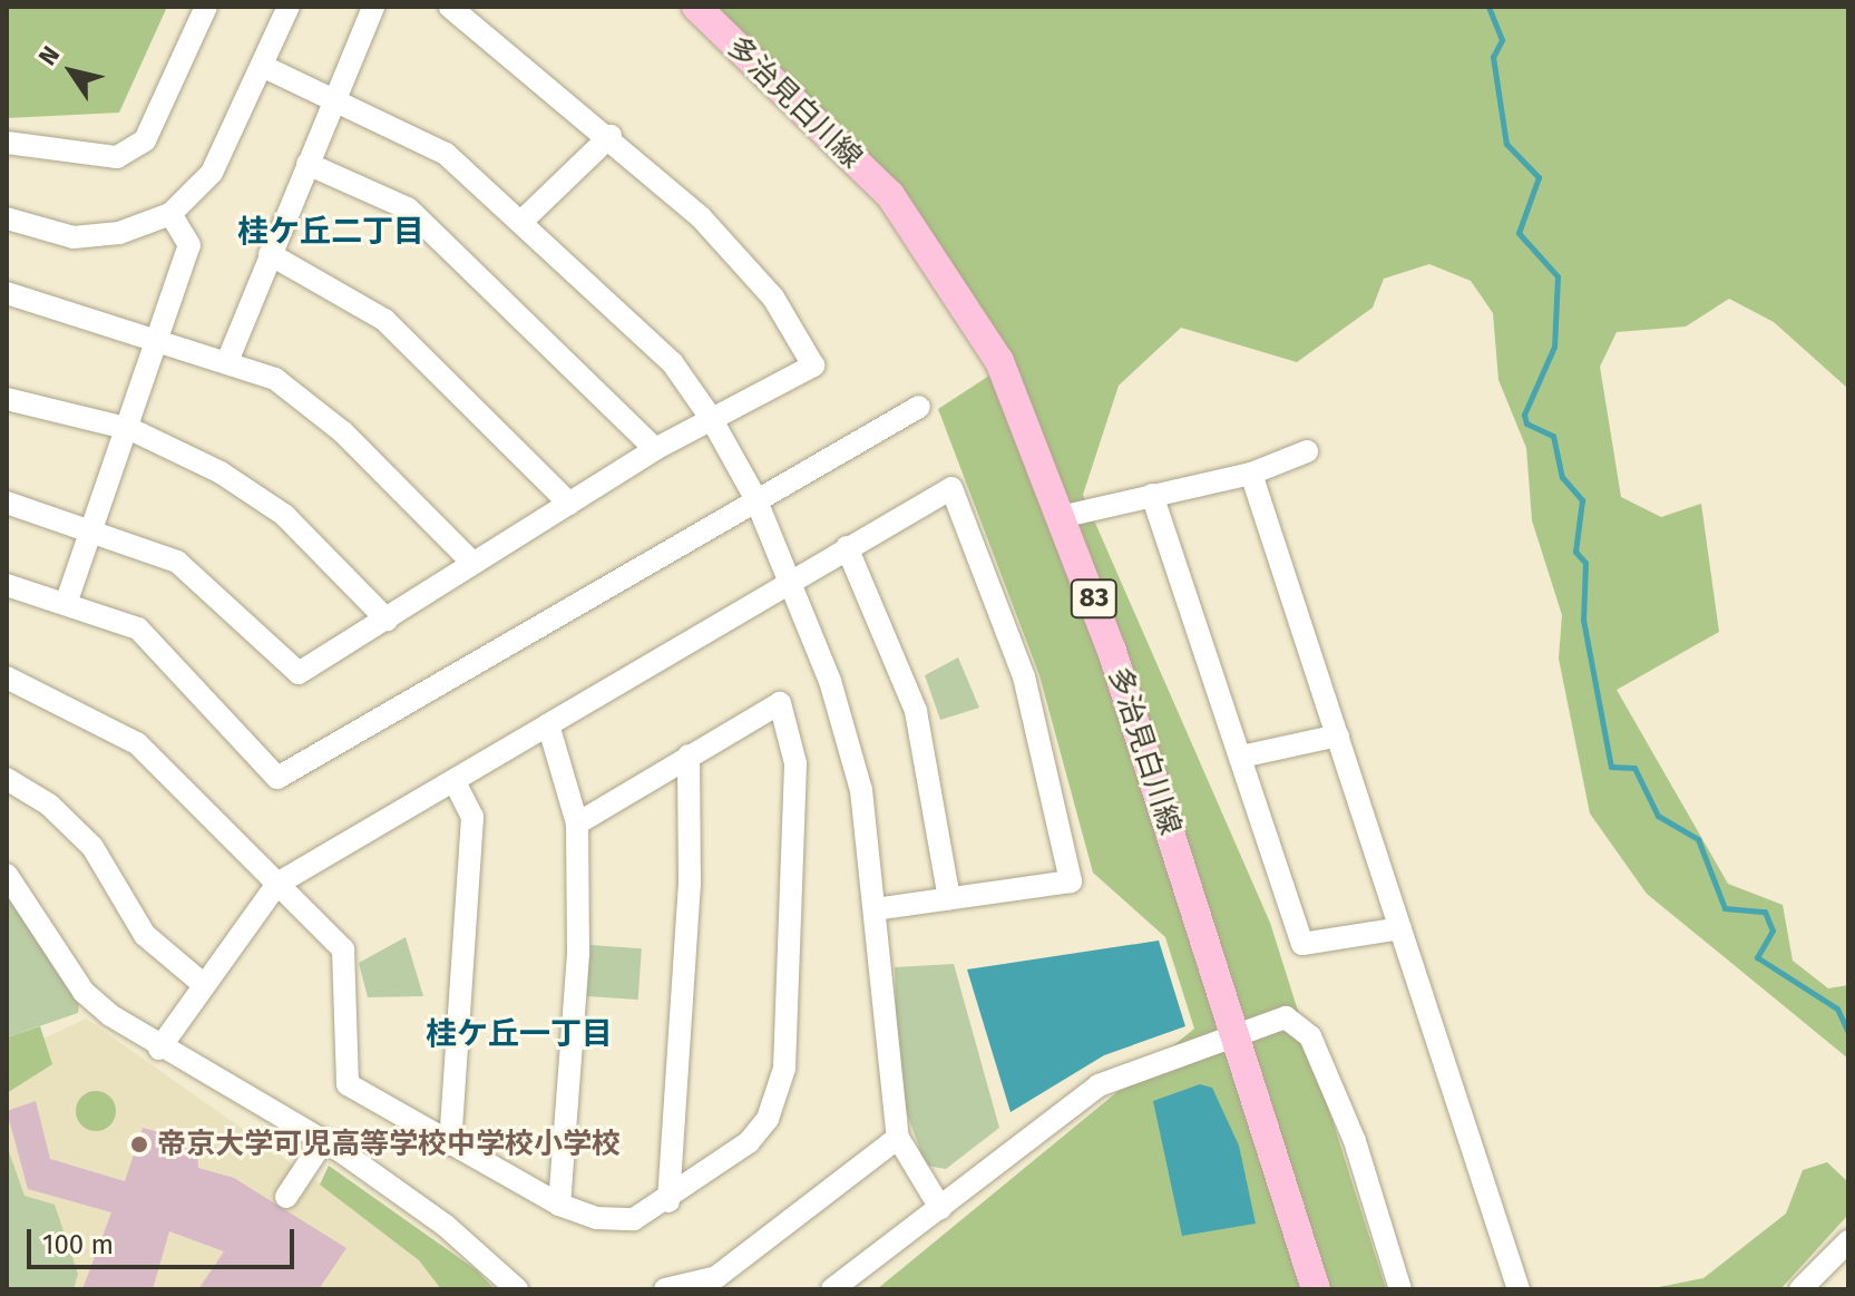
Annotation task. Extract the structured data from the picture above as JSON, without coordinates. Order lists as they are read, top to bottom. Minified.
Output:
{"streets":{"main road":["多治見白川線","83"]},"districts":["桂ケ丘二丁目","桂ケ丘一丁目"],"places":["帝京大学可児高等学校中学校小学校"],"scale_bar":"100 m","north":"top left"}
